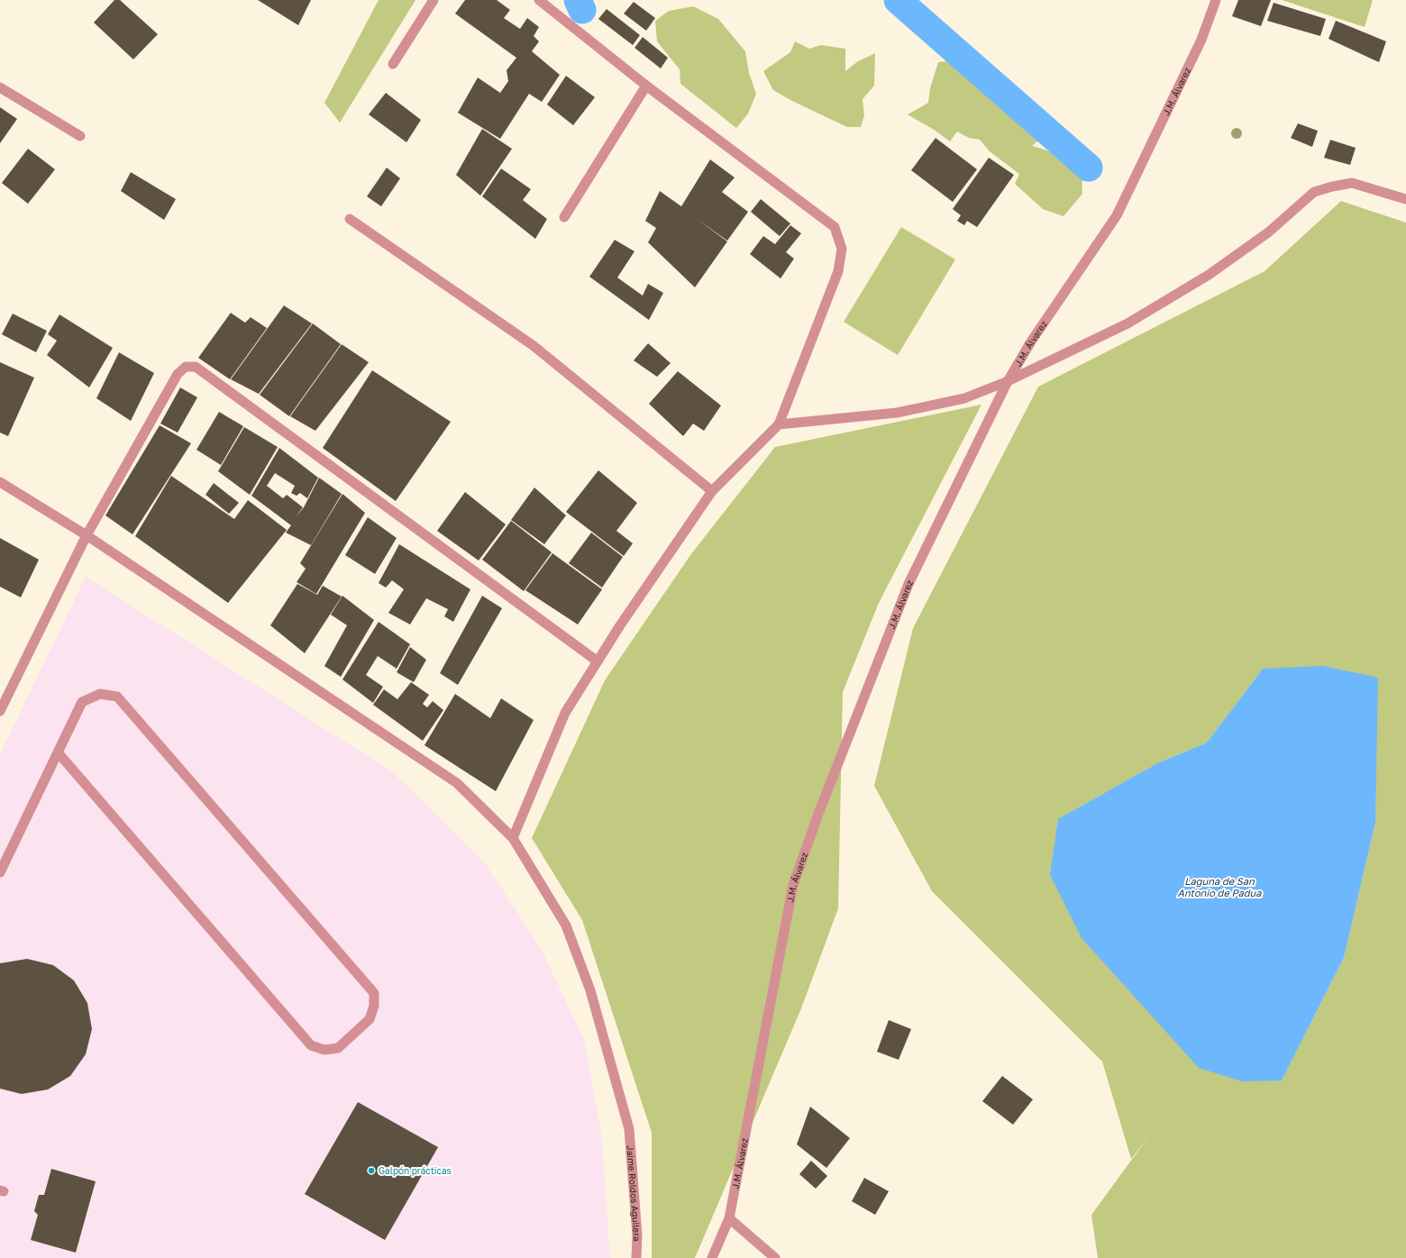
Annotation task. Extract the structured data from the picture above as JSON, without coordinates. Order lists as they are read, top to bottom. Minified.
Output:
{"streets":{"street":["J.M. Álvarez","Jaime Roldos Aguilera"]},"water":["Laguna de San Antonio de Padua"],"places":["Galpón prácticas"]}
